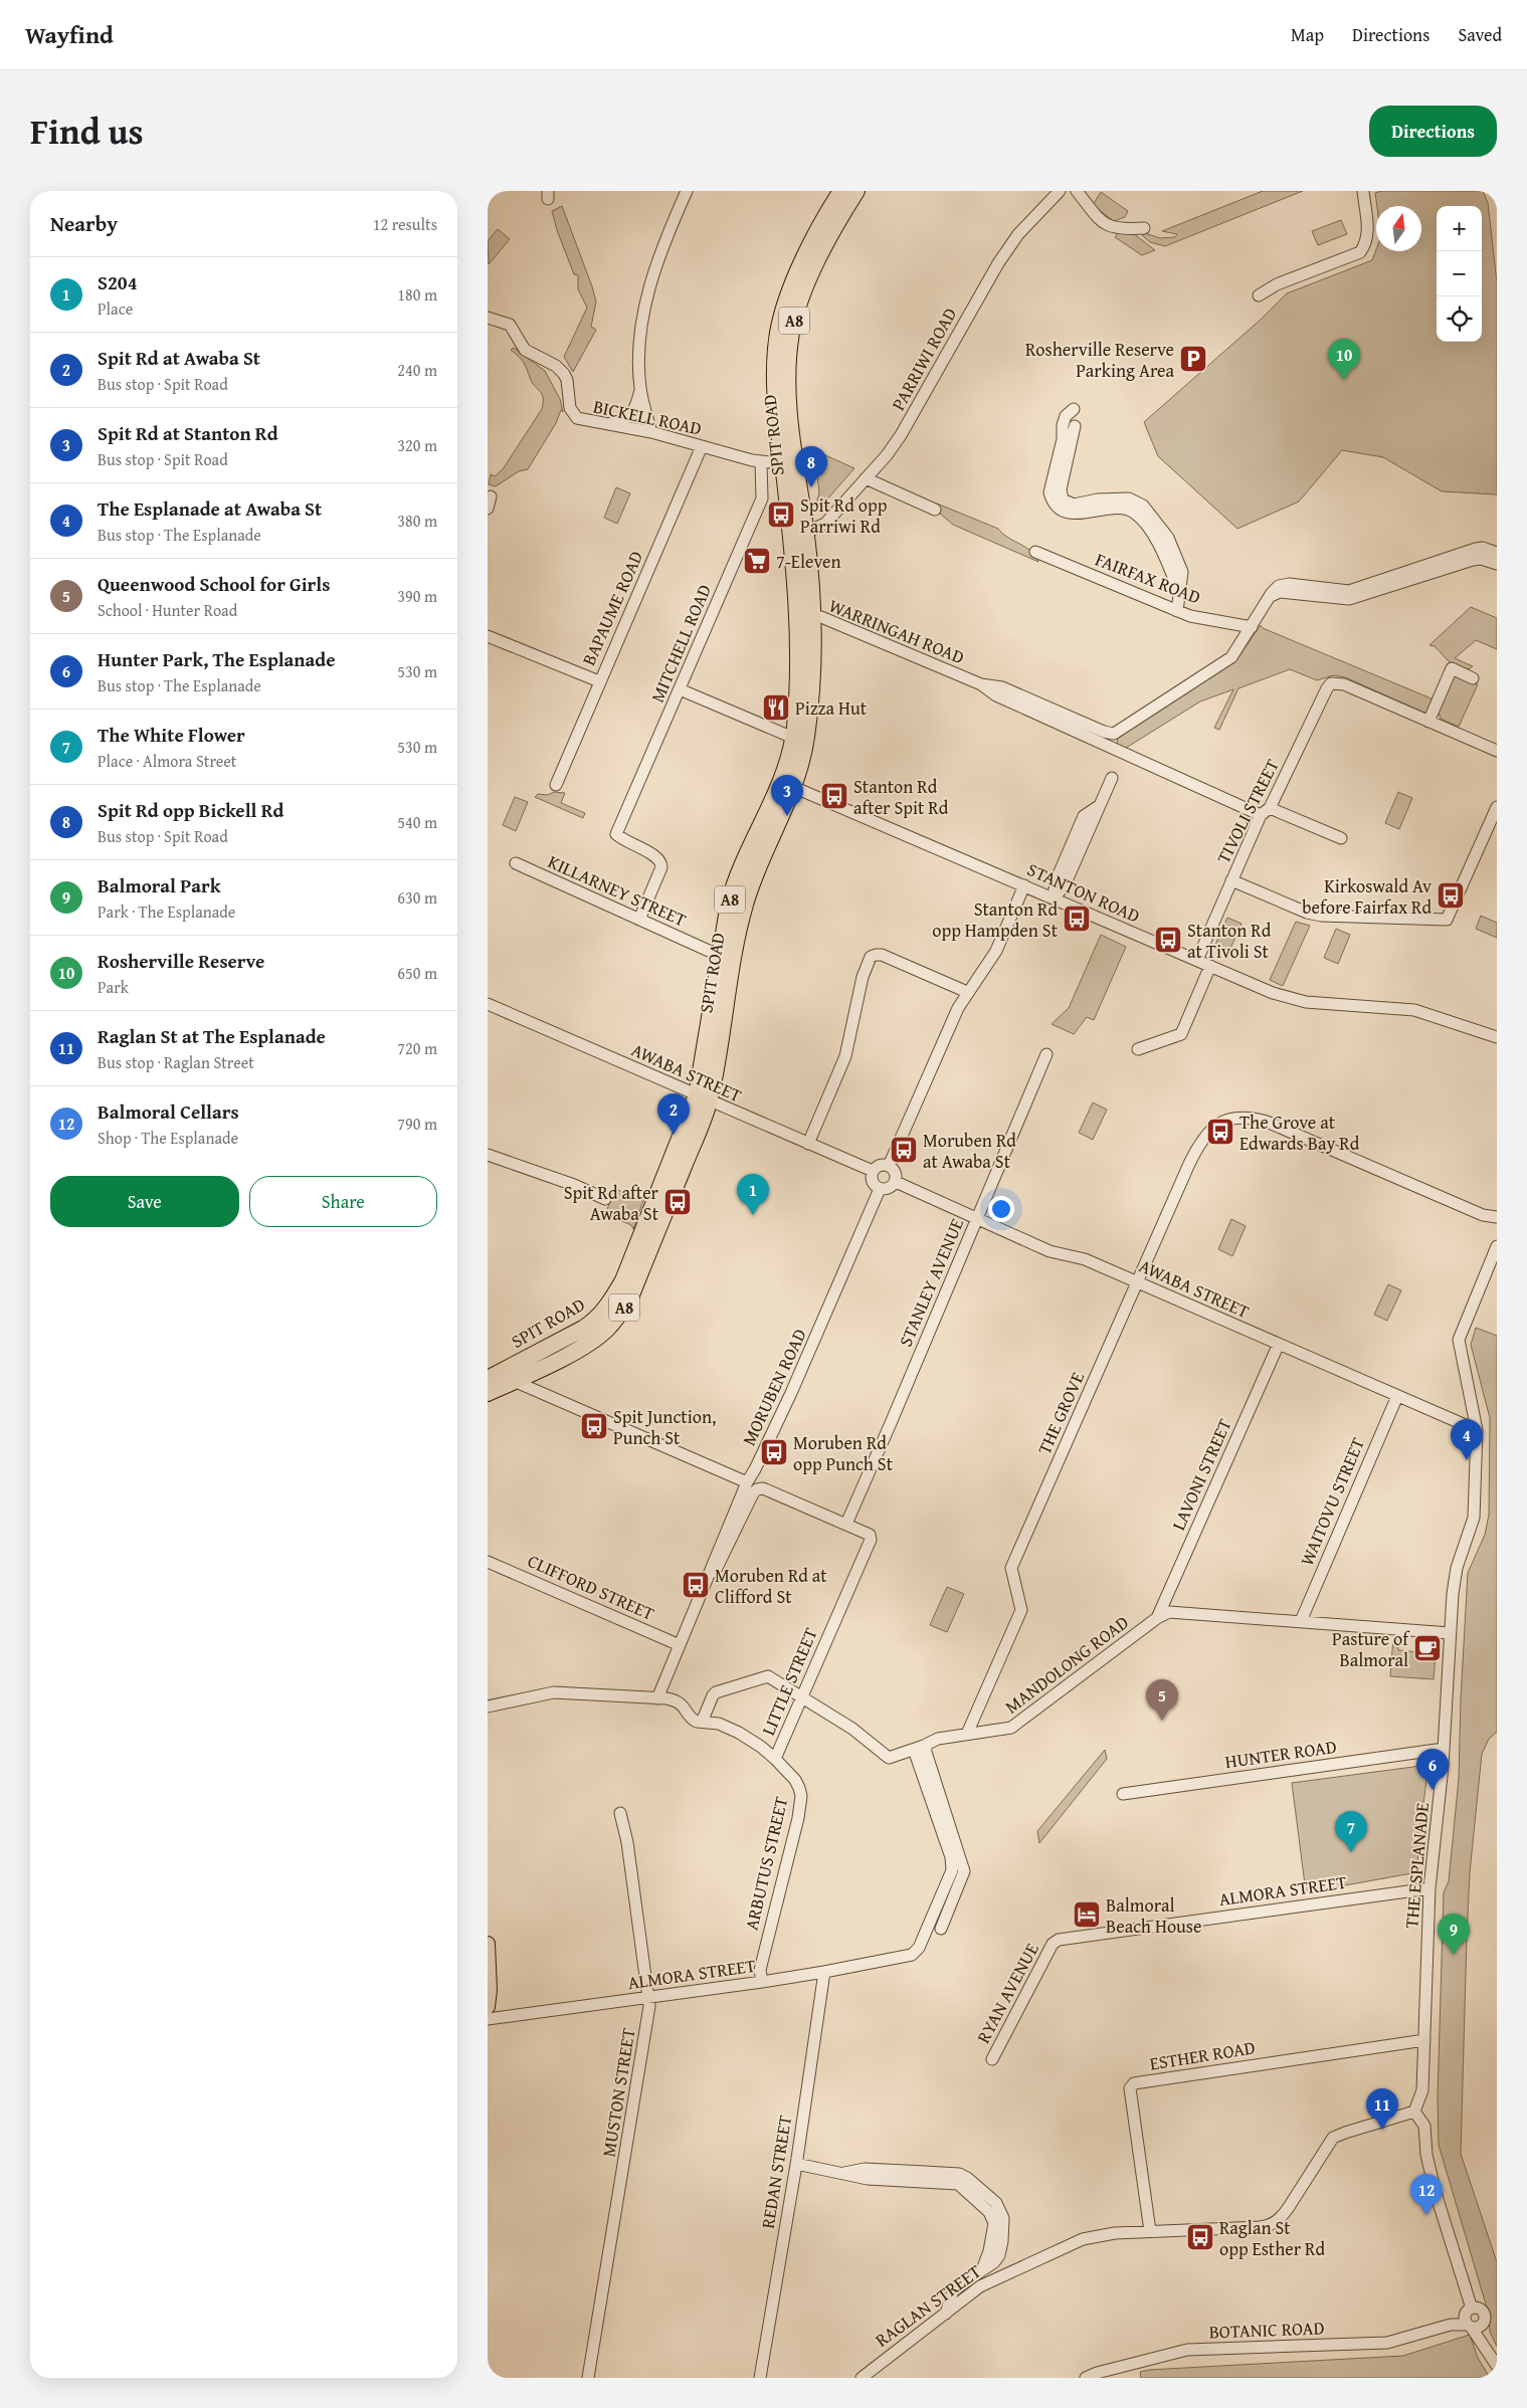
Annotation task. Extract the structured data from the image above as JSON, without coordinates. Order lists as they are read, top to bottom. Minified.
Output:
{"streets":{"highway":["A8","SPIT ROAD"],"street":["PARRIWI ROAD","BICKELL ROAD","FAIRFAX ROAD","BAPAUME ROAD","WARRINGAH ROAD","MITCHELL ROAD","TIVOLI STREET","KILLARNEY STREET","STANTON ROAD","AWABA STREET","STANLEY AVENUE","MORUBEN ROAD","THE GROVE","LAVONI STREET","WAITOVU STREET","CLIFFORD STREET","MANDOLONG ROAD","LITTLE STREET","HUNTER ROAD","ARBUTUS STREET","THE ESPLANADE","ALMORA STREET","RYAN AVENUE","ESTHER ROAD","MUSTON STREET","REDAN STREET","RAGLAN STREET","BOTANIC ROAD"]},"crossings":[["PARRIWI ROAD","SPIT ROAD"],["BICKELL ROAD","SPIT ROAD"],["BICKELL ROAD","BAPAUME ROAD"],["BICKELL ROAD","MITCHELL ROAD"],["SPIT ROAD","WARRINGAH ROAD"],["SPIT ROAD","KILLARNEY STREET"],["SPIT ROAD","STANTON ROAD"],["SPIT ROAD","AWABA STREET"],["FAIRFAX ROAD","WARRINGAH ROAD"],["WARRINGAH ROAD","TIVOLI STREET"],["MITCHELL ROAD","KILLARNEY STREET"],["TIVOLI STREET","STANTON ROAD"],["AWABA STREET","STANLEY AVENUE"],["AWABA STREET","MORUBEN ROAD"],["AWABA STREET","THE GROVE"],["AWABA STREET","LAVONI STREET"],["AWABA STREET","WAITOVU STREET"],["AWABA STREET","THE ESPLANADE"],["STANLEY AVENUE","MORUBEN ROAD"],["STANLEY AVENUE","LITTLE STREET"],["MORUBEN ROAD","CLIFFORD STREET"],["MORUBEN ROAD","LITTLE STREET"],["THE GROVE","MANDOLONG ROAD"],["LAVONI STREET","MANDOLONG ROAD"],["WAITOVU STREET","MANDOLONG ROAD"],["MANDOLONG ROAD","LITTLE STREET"],["MANDOLONG ROAD","ARBUTUS STREET"],["MANDOLONG ROAD","THE ESPLANADE"],["MANDOLONG ROAD","ALMORA STREET"],["LITTLE STREET","ARBUTUS STREET"],["HUNTER ROAD","THE ESPLANADE"],["ARBUTUS STREET","ALMORA STREET"],["THE ESPLANADE","ALMORA STREET"],["THE ESPLANADE","ESTHER ROAD"],["THE ESPLANADE","RAGLAN STREET"],["ALMORA STREET","RYAN AVENUE"],["ALMORA STREET","MUSTON STREET"],["ALMORA STREET","REDAN STREET"],["ESTHER ROAD","RAGLAN STREET"]],"places":{"parking":["Rosherville Reserve Parking Area"],"bus stop":["Spit Rd opp Parriwi Rd","Stanton Rd after Spit Rd","Kirkoswald Av before Fairfax Rd","Stanton Rd opp Hampden St","Stanton Rd at Tivoli St","The Grove at Edwards Bay Rd","Moruben Rd at Awaba St","Spit Rd after Awaba St","Spit Junction, Punch St","Moruben Rd opp Punch St","Moruben Rd at Clifford St","Raglan St opp Esther Rd"],"supermarket":["7-Eleven"],"restaurant":["Pizza Hut"],"cafe":["Pasture of Balmoral"],"hotel":["Balmoral Beach House"]},"north":"top","page":{"header":"Wayfind","nav":["Map","Directions","Saved"],"title":"Find us","buttons":["Directions",["Save","Share"]],"heading":["Nearby","12 results"],"map_buttons":["+","−"],"list":[{"mark":"1","name":"S204","note":"Place","value":"180 m"},{"mark":"2","name":"Spit Rd at Awaba St","note":"Bus stop · Spit Road","value":"240 m"},{"mark":"3","name":"Spit Rd at Stanton Rd","note":"Bus stop · Spit Road","value":"320 m"},{"mark":"4","name":"The Esplanade at Awaba St","note":"Bus stop · The Esplanade","value":"380 m"},{"mark":"5","name":"Queenwood School for Girls","note":"School · Hunter Road","value":"390 m"},{"mark":"6","name":"Hunter Park, The Esplanade","note":"Bus stop · The Esplanade","value":"530 m"},{"mark":"7","name":"The White Flower","note":"Place · Almora Street","value":"530 m"},{"mark":"8","name":"Spit Rd opp Bickell Rd","note":"Bus stop · Spit Road","value":"540 m"},{"mark":"9","name":"Balmoral Park","note":"Park · The Esplanade","value":"630 m"},{"mark":"10","name":"Rosherville Reserve","note":"Park","value":"650 m"},{"mark":"11","name":"Raglan St at The Esplanade","note":"Bus stop · Raglan Street","value":"720 m"},{"mark":"12","name":"Balmoral Cellars","note":"Shop · The Esplanade","value":"790 m"}],"pins":["10","8","3","2","1","4","5","6","7","9","11","12"]}}
